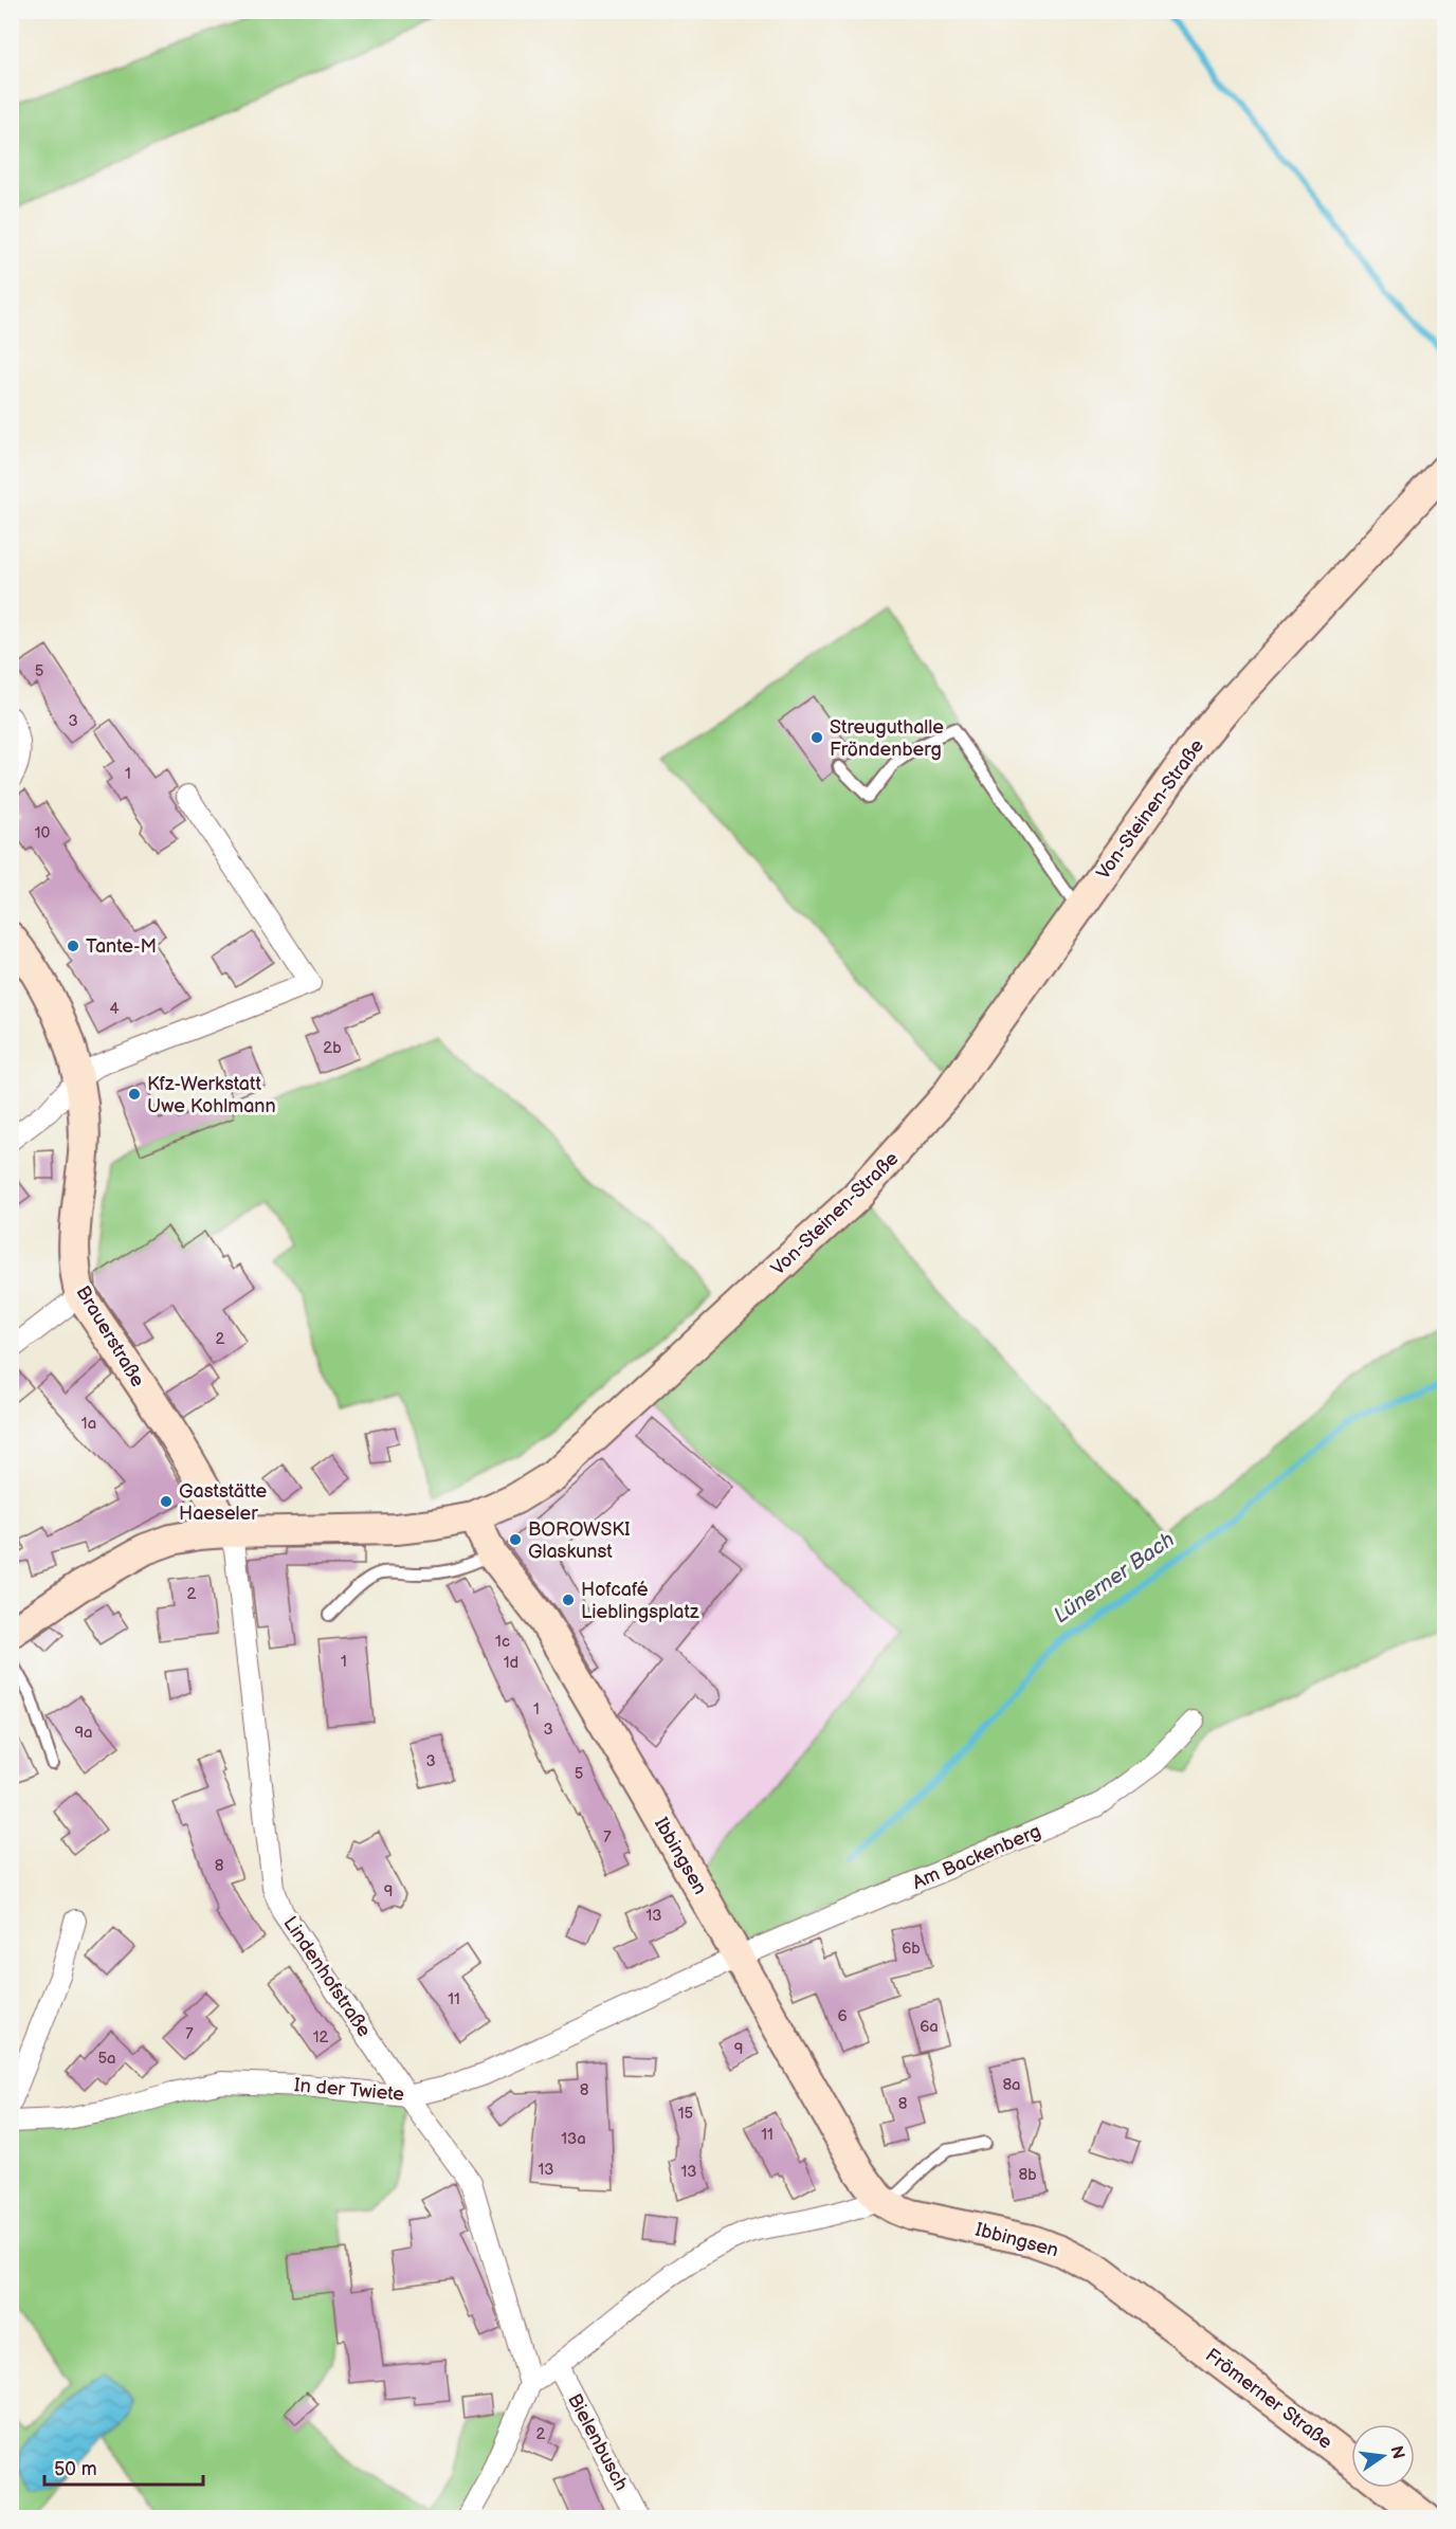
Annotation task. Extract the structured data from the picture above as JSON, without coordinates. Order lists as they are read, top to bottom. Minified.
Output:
{"streets":{"main road":["Von-Steinen-Straße","Brauerstraße","Ibbingsen","Frömerner Straße"],"street":["Am Backenberg","Lindenhofstraße","In der Twiete","Bielenbusch"]},"crossings":[["Von-Steinen-Straße","Brauerstraße"],["Von-Steinen-Straße","Ibbingsen"],["Von-Steinen-Straße","Lindenhofstraße"],["Brauerstraße","Lindenhofstraße"],["Ibbingsen","Am Backenberg"],["Ibbingsen","In der Twiete"],["Ibbingsen","Frömerner Straße"],["Am Backenberg","In der Twiete"],["Lindenhofstraße","In der Twiete"]],"water":["Lünerner Bach"],"places":["Streuguthalle Fröndenberg","Tante-M","Kfz-Werkstatt Uwe Kohlmann","Gaststätte Haeseler","BOROWSKI Glaskunst","Hofcafé Lieblingsplatz"],"house_numbers":["5","3","1","10","4","2b","2","1a","2","1c","1","1d","1","3","9a","3","5","7","8","9","13","6b","11","6","6a","7","12","9","5a","8a","8","8","15","11","13a","13","13","8b","2"],"scale_bar":"50 m","north":"right"}
